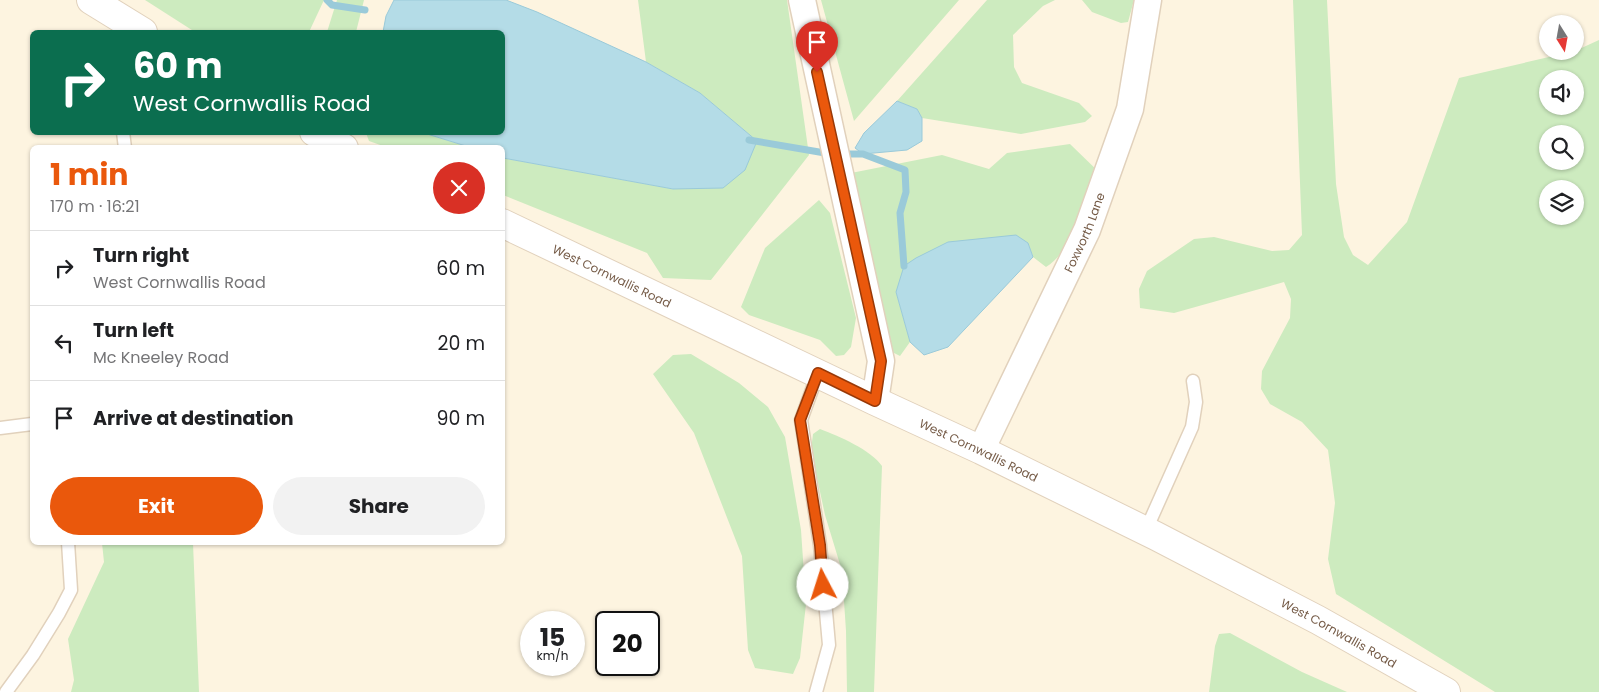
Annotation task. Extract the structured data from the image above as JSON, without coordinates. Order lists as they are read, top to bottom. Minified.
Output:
{"streets":{"street":["Foxworth Lane","West Cornwallis Road"]},"crossings":[["Foxworth Lane","West Cornwallis Road"]],"north":"bottom","page":{"turn":["60 m","West Cornwallis Road"],"heading":["1 min","170 m · 16:21"],"list":[{"name":"Turn right","note":"West Cornwallis Road","value":"60 m"},{"name":"Turn left","note":"Mc Kneeley Road","value":"20 m"},{"name":"Arrive at destination","value":"90 m"}],"buttons":["Exit","Share"],"speed":"15 km/h","limit":"20"}}
